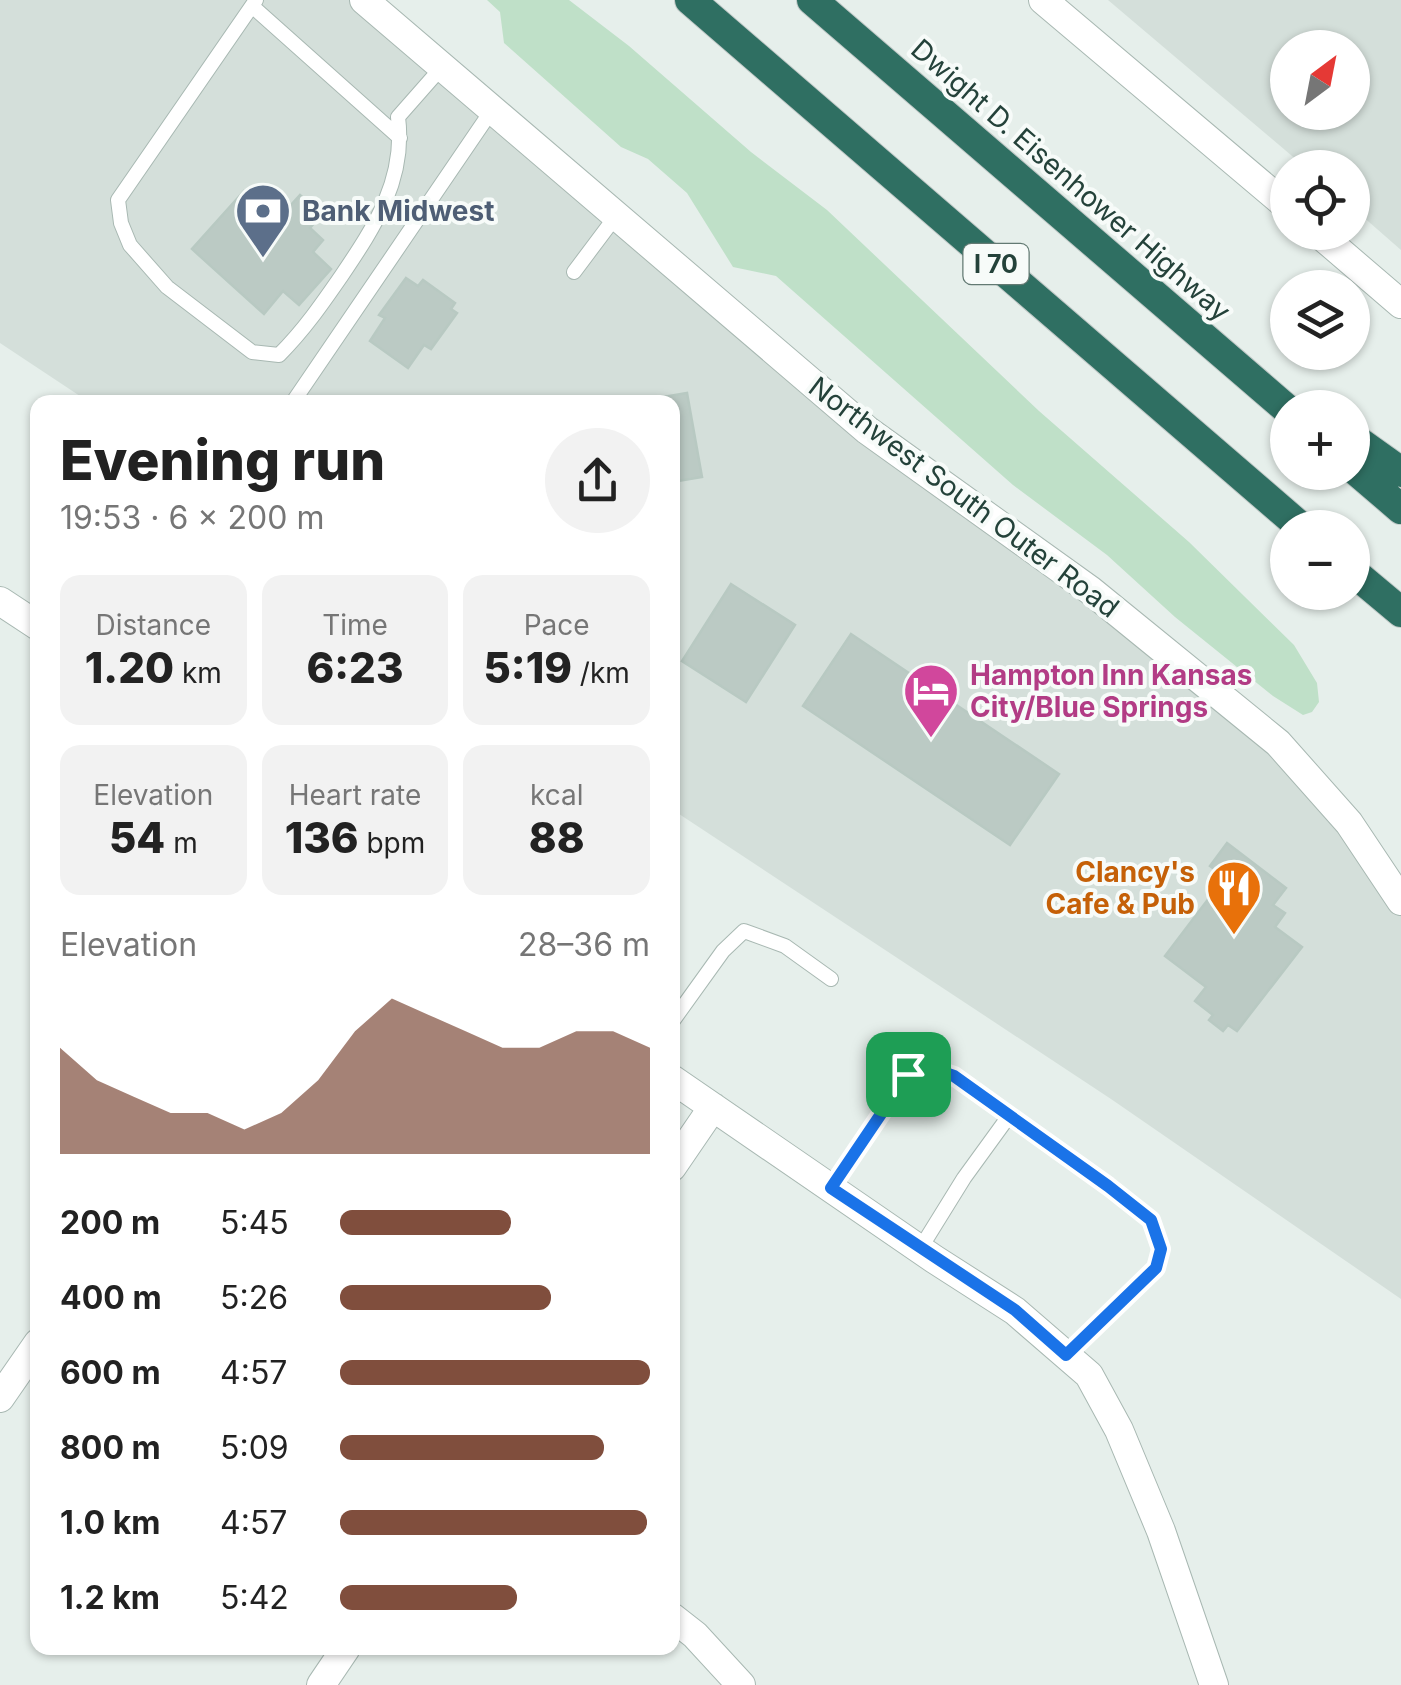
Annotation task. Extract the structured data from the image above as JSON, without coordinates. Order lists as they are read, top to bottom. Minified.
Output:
{"streets":{"highway":["Dwight D. Eisenhower Highway","I 70"],"street":["Northwest South Outer Road"]},"places":{"bank":["Bank Midwest"],"hotel":["Hampton Inn Kansas City/Blue Springs"],"restaurant":["Clancy's Cafe & Pub"]},"north":"top right","page":{"map_buttons":["+","−"],"heading":["Evening run","19:53 · 6 × 200 m"],"stats":[["Distance","1.20 km"],["Time","6:23"],["Pace","5:19 /km"],["Elevation","54 m"],["Heart rate","136 bpm"],["kcal","88"]],"chart":["Elevation","28–36 m"],"list":[{"name":"200 m","note":"5:45"},{"name":"400 m","note":"5:26"},{"name":"600 m","note":"4:57"},{"name":"800 m","note":"5:09"},{"name":"1.0 km","note":"4:57"},{"name":"1.2 km","note":"5:42"}]}}
